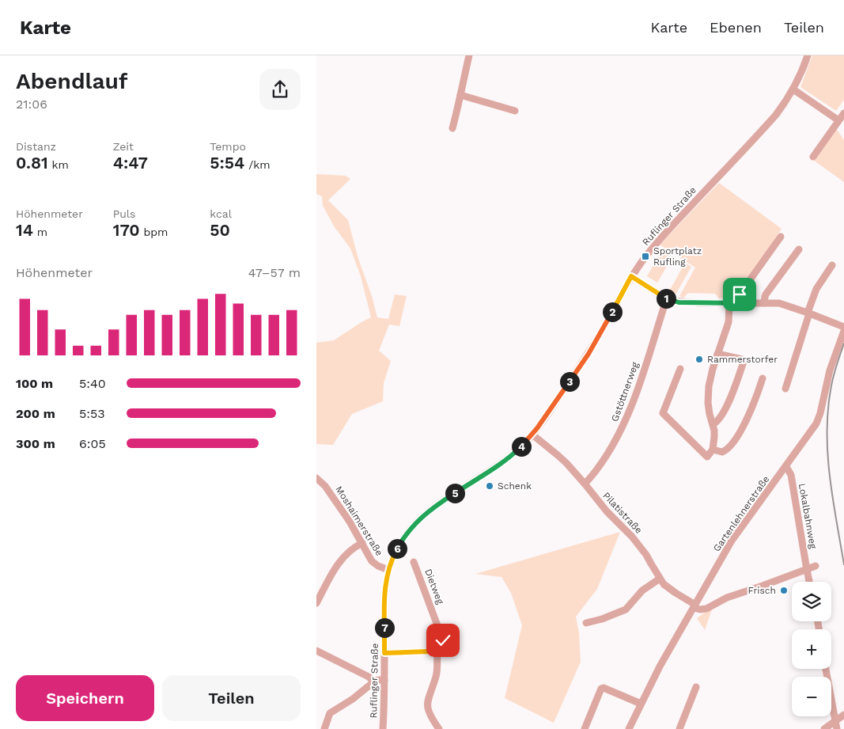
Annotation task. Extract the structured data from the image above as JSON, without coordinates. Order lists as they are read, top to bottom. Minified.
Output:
{"streets":{"street":["Ruflinger Straße","Gstöttnerweg","Pilatistraße","Gartenlehnerstraße","Lokalbahnweg","Moshaimerstraße","Dietweg"]},"crossings":[["Ruflinger Straße","Pilatistraße"],["Ruflinger Straße","Moshaimerstraße"],["Gstöttnerweg","Pilatistraße"],["Pilatistraße","Gartenlehnerstraße"],["Gartenlehnerstraße","Lokalbahnweg"]],"places":{"transit":["Sportplatz Rufling"],"other":["Rammerstorfer","Schenk","Frisch"]},"page":{"header":"Karte","nav":["Karte","Ebenen","Teilen"],"heading":["Abendlauf","21:06"],"stats":[["Distanz","0.81 km"],["Zeit","4:47"],["Tempo","5:54 /km"],["Höhenmeter","14 m"],["Puls","170 bpm"],["kcal","50"]],"chart":["Höhenmeter","47–57 m"],"pins":["1","2","3","4","5","6","7"],"list":[{"name":"100 m","note":"5:40"},{"name":"200 m","note":"5:53"},{"name":"300 m","note":"6:05"}],"map_buttons":["+","−"],"buttons":["Speichern","Teilen"]}}
